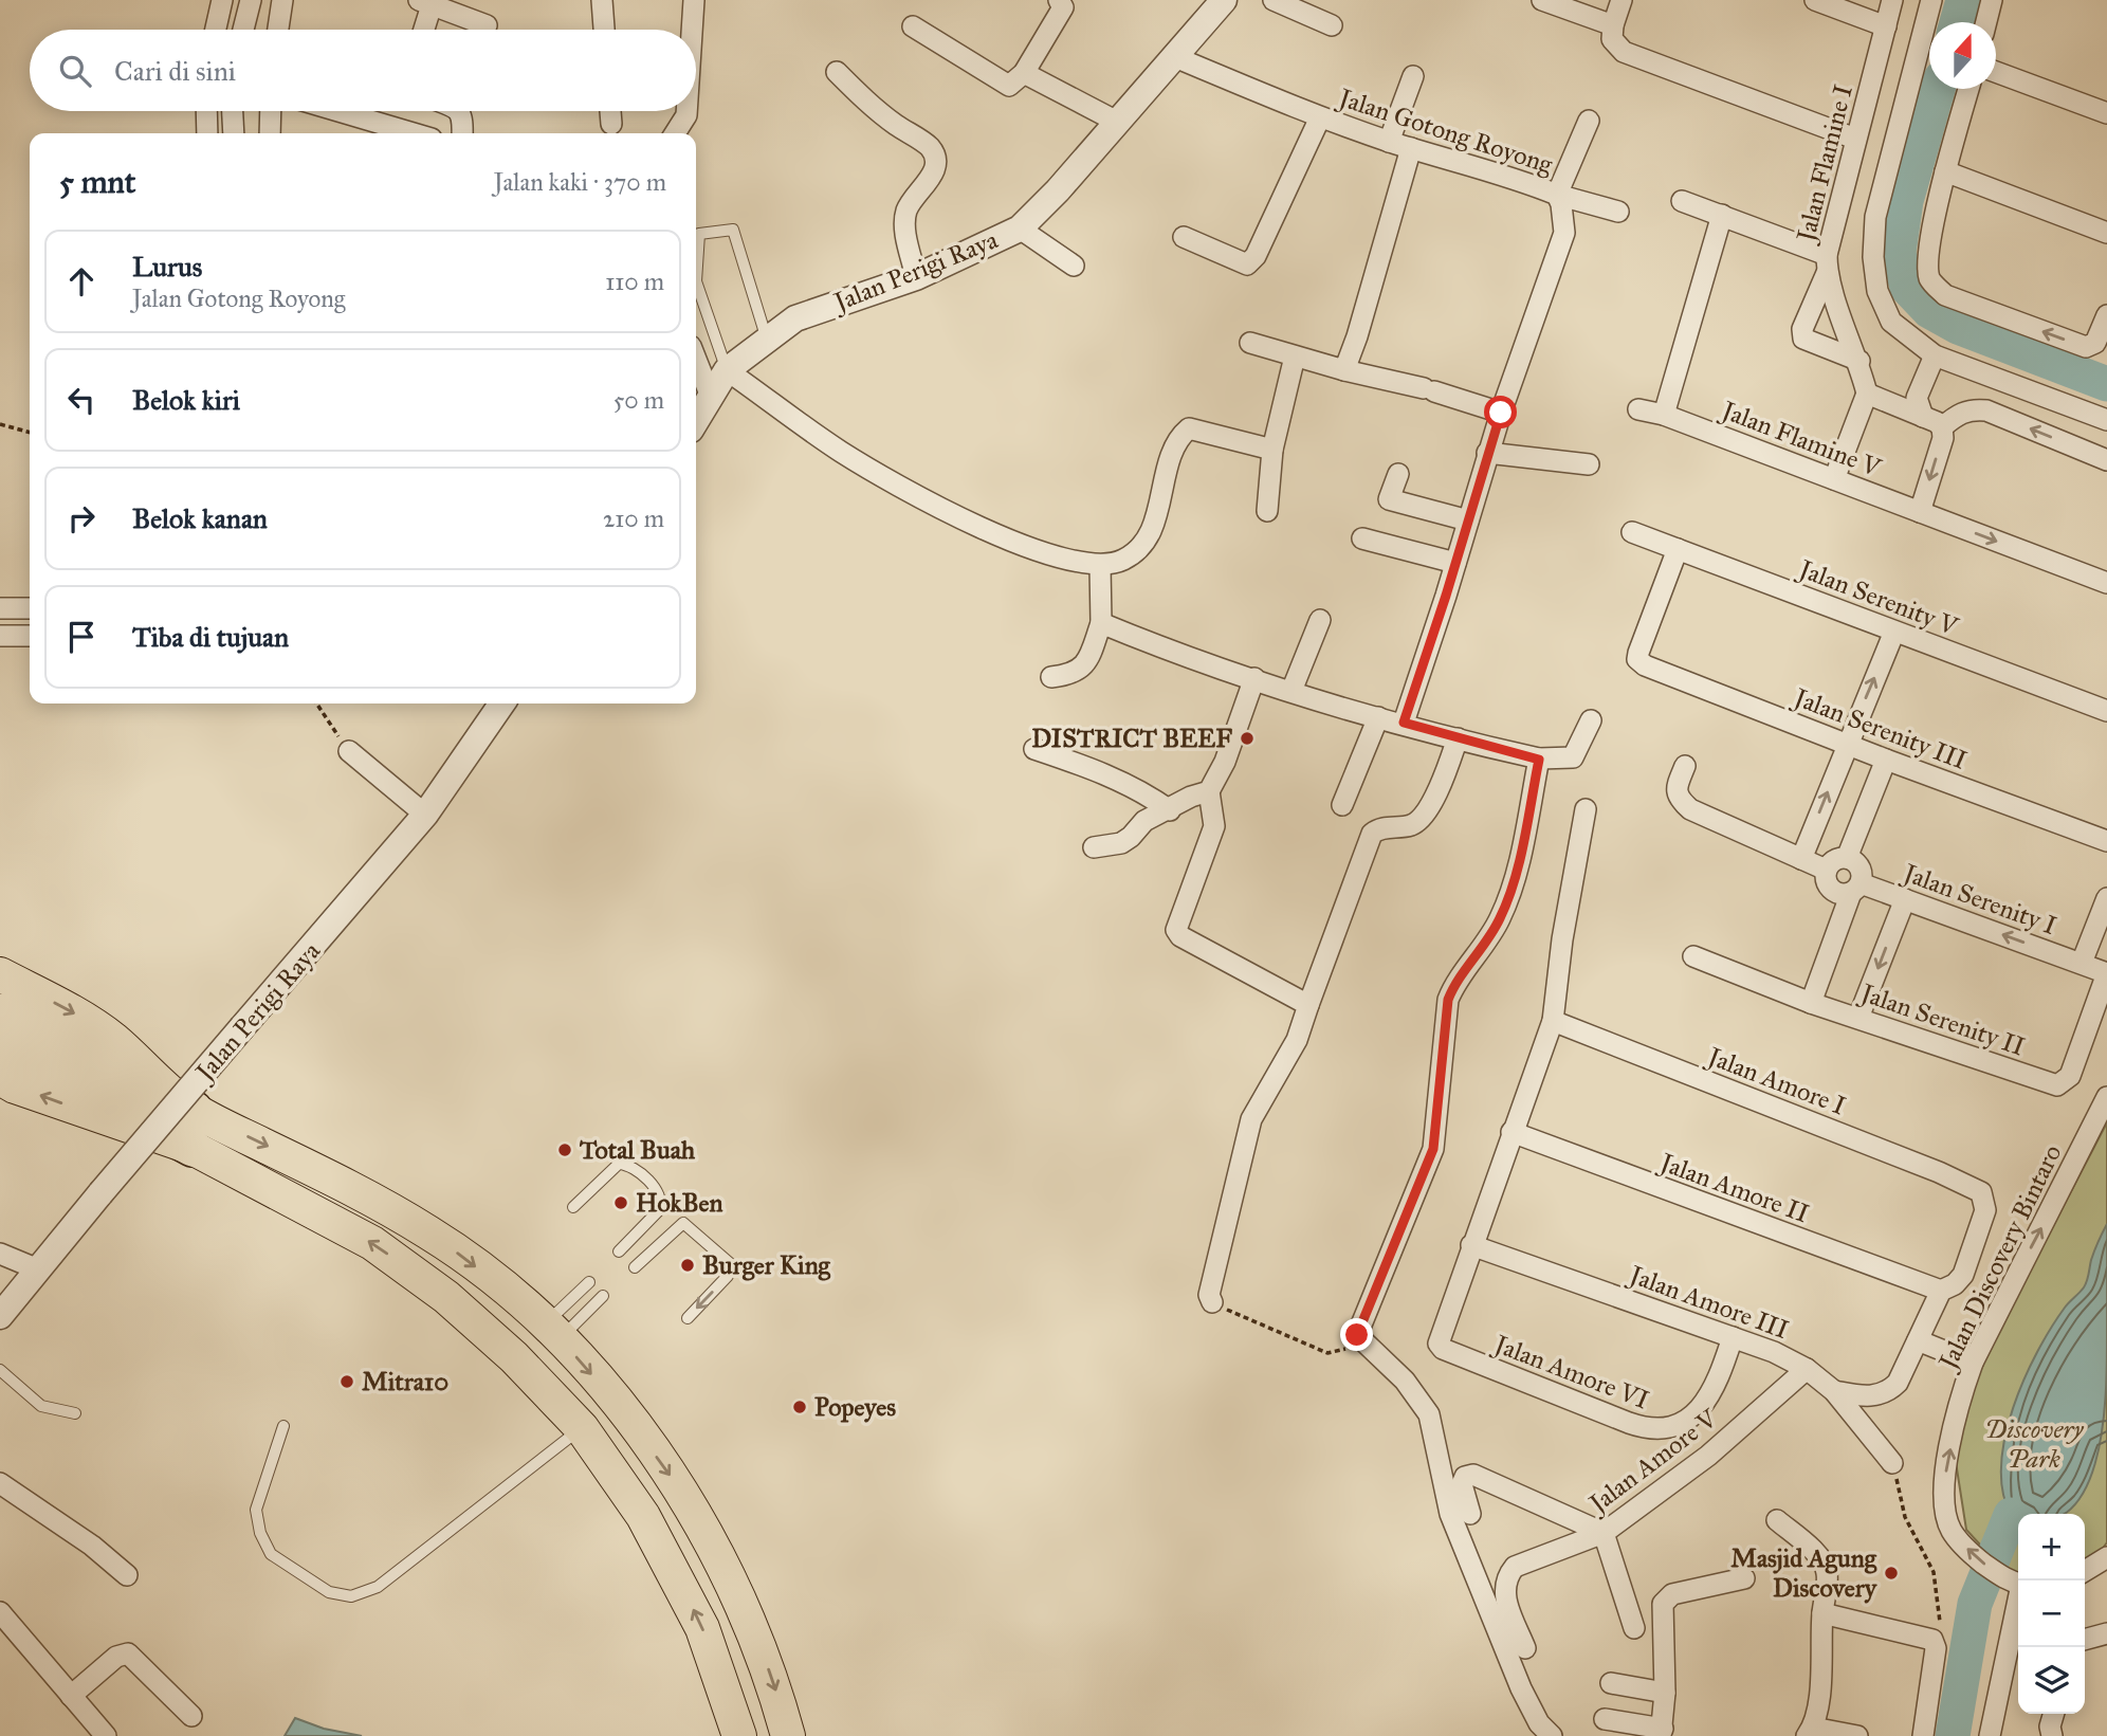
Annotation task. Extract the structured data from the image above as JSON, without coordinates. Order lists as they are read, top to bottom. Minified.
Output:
{"streets":{"street":["Jalan Gotong Royong","Jalan Flamine I","Jalan Perigi Raya","Jalan Flamine V","Jalan Serenity V","Jalan Serenity III","Jalan Serenity I","Jalan Serenity II","Jalan Amore I","Jalan Amore II","Jalan Discovery Bintaro","Jalan Amore III","Jalan Amore VI","Jalan Amore V"]},"crossings":[["Jalan Gotong Royong","Jalan Perigi Raya"],["Jalan Serenity V","Jalan Serenity III"],["Jalan Serenity I","Jalan Serenity II"],["Jalan Amore I","Jalan Amore II"],["Jalan Amore III","Jalan Amore VI"],["Jalan Amore III","Jalan Amore V"]],"one_way":["Jalan Serenity I"],"parks":["Discovery Park"],"places":["DISTRICT BEEF","Total Buah","HokBen","Burger King","Mitra10","Popeyes","Masjid Agung Discovery"],"north":"top","page":{"search":"Cari di sini","heading":["5 mnt","Jalan kaki · 370 m"],"list":[["Lurus","Jalan Gotong Royong","110 m"],["Belok kiri","50 m"],["Belok kanan","210 m"],"Tiba di tujuan"],"map_buttons":["+","−"]}}
